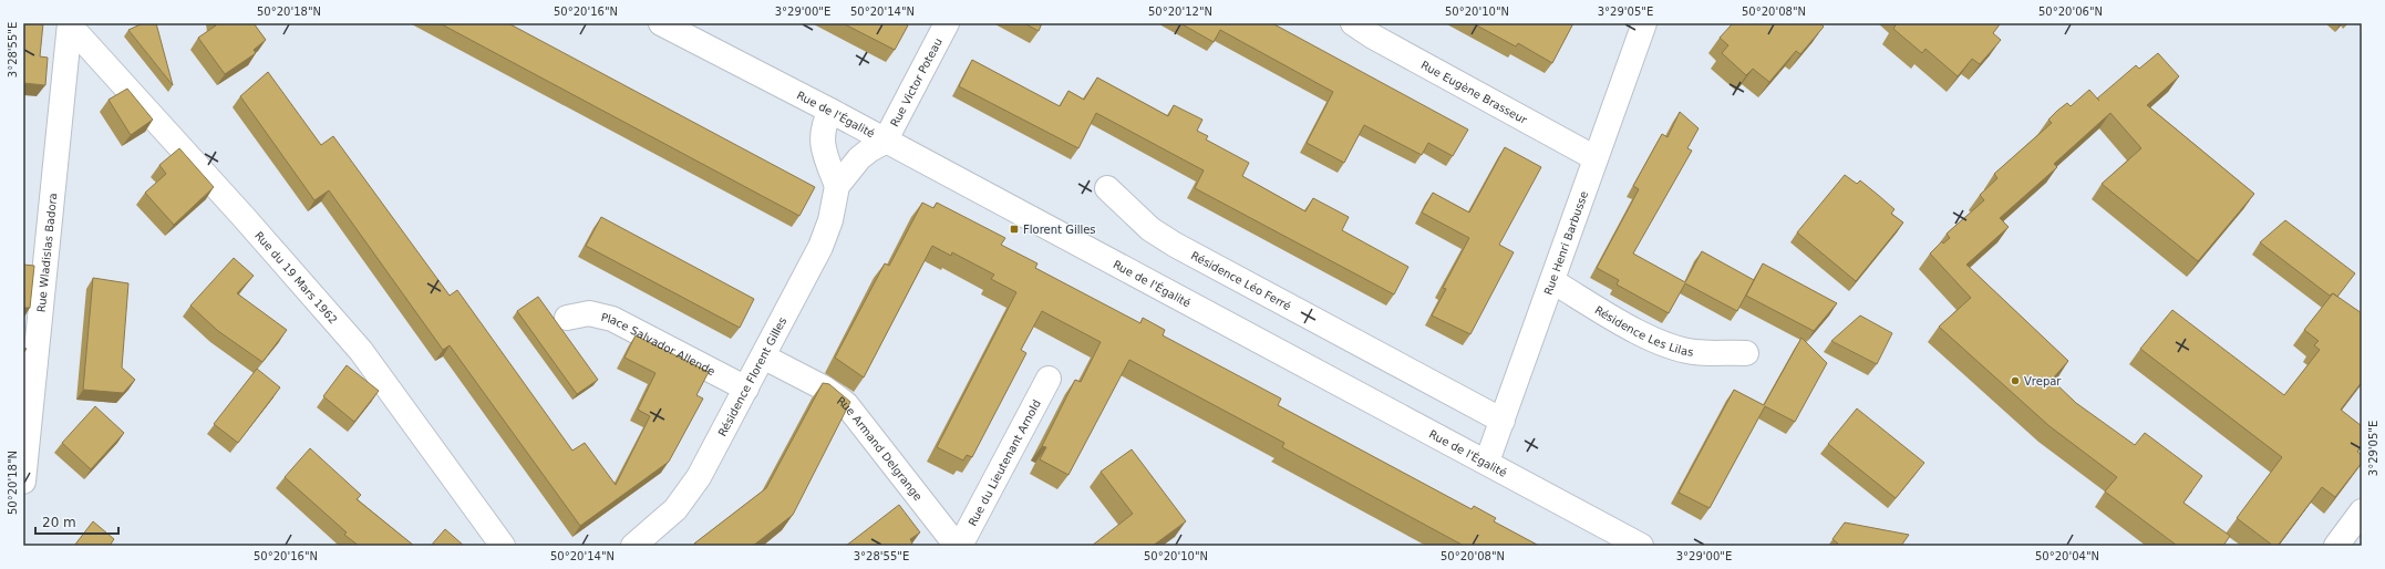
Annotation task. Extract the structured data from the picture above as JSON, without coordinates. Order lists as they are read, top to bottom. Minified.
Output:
{"streets":{"street":["Rue Victor Poteau","Rue Eugène Brasseur","Rue de l'Égalité","Rue Henri Barbusse","Rue Wladislas Badora","Rue du 19 Mars 1962","Résidence Léo Ferré","Résidence Les Lilas","Place Salvador Allende","Résidence Florent Gilles","Rue Armand Delgrange","Rue du Lieutenant Arnold"]},"crossings":[["Rue Victor Poteau","Rue de l'Égalité"],["Rue Victor Poteau","Résidence Florent Gilles"],["Rue Eugène Brasseur","Rue Henri Barbusse"],["Rue de l'Égalité","Rue Henri Barbusse"],["Rue de l'Égalité","Résidence Florent Gilles"],["Rue Henri Barbusse","Résidence Léo Ferré"],["Rue Henri Barbusse","Résidence Les Lilas"],["Rue Wladislas Badora","Rue du 19 Mars 1962"],["Place Salvador Allende","Résidence Florent Gilles"],["Résidence Florent Gilles","Rue Armand Delgrange"],["Rue Armand Delgrange","Rue du Lieutenant Arnold"]],"places":{"transit":["Florent Gilles"],"other":["Vrepar"]},"scale_bar":"20 m","coordinates":["50°20'18\"N","50°20'16\"N","3°29'00\"E","50°20'14\"N","50°20'12\"N","50°20'10\"N","3°29'05\"E","50°20'08\"N","50°20'06\"N","3°28'55\"E","50°20'04\"N"]}
